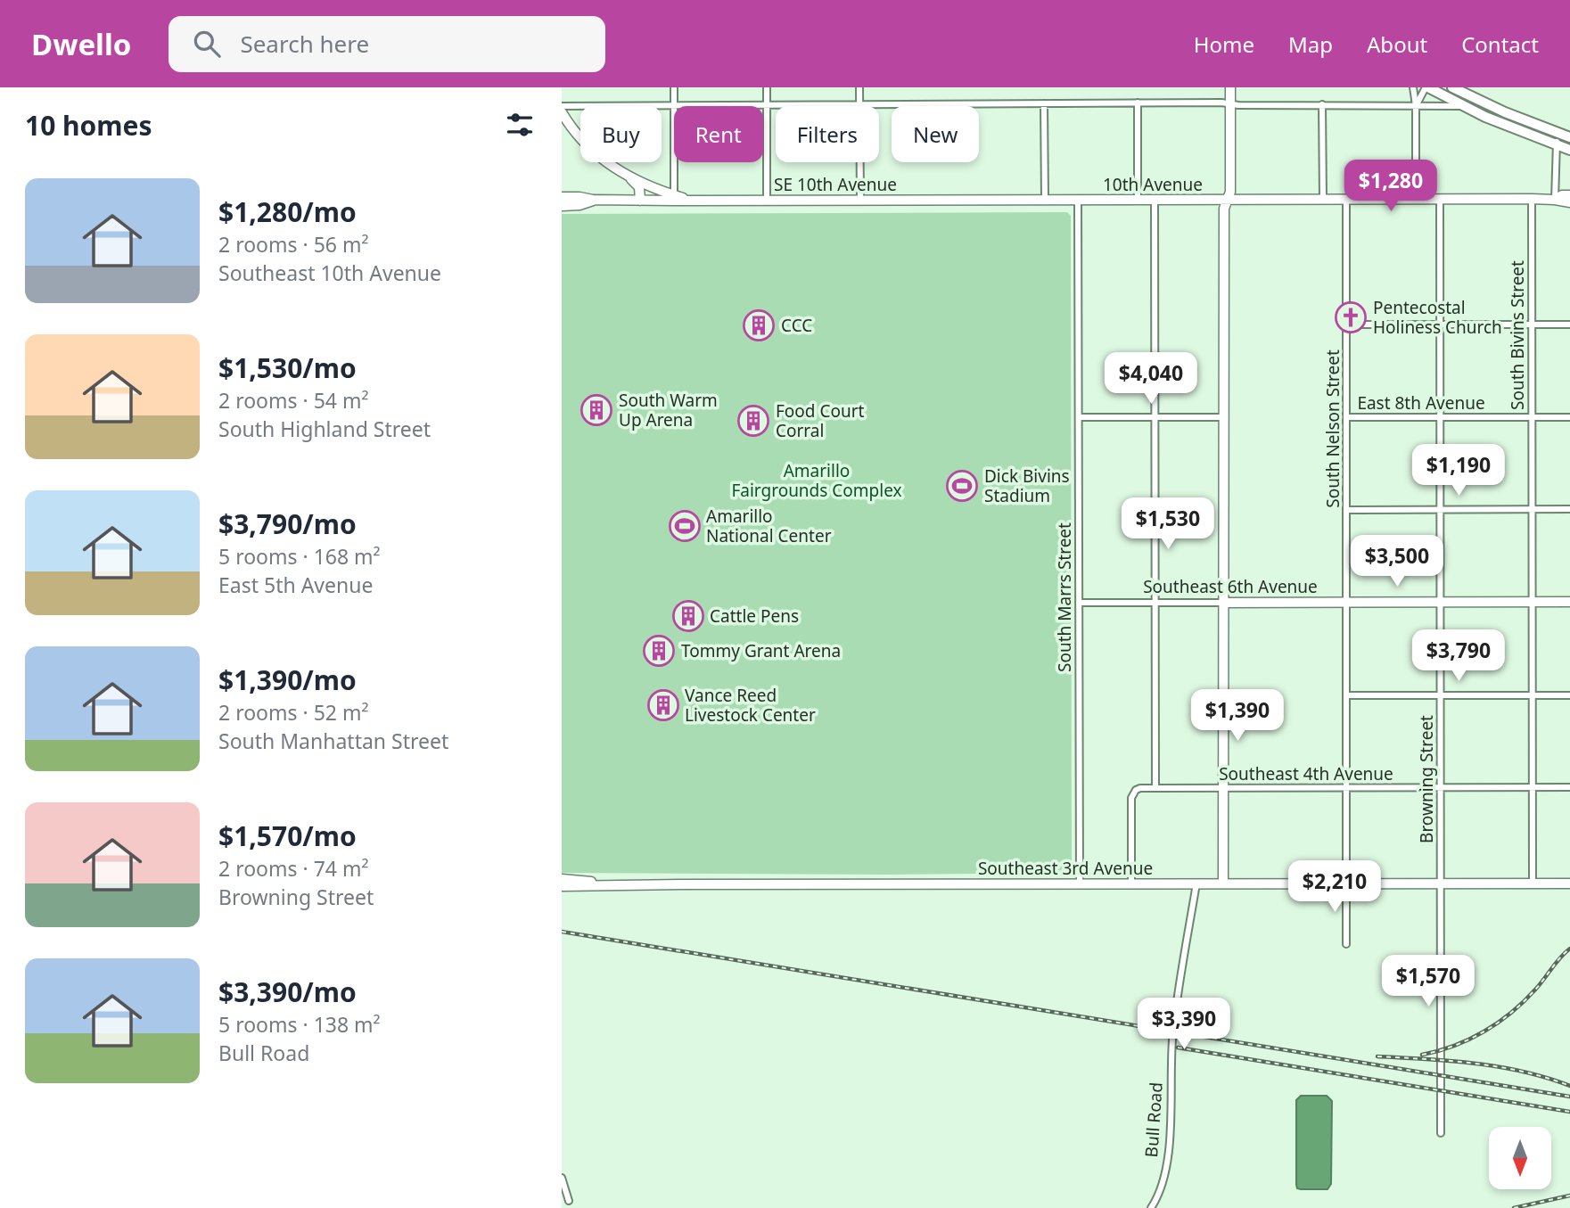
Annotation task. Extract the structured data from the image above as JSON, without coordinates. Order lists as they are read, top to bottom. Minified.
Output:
{"streets":{"main road":["SE 10th Avenue","10th Avenue","Southeast 6th Avenue","Southeast 3rd Avenue"],"street":["South Bivins Street","East 8th Avenue","South Nelson Street","South Marrs Street","Southeast 4th Avenue","Browning Street","Bull Road"]},"crossings":[["SE 10th Avenue","10th Avenue"],["SE 10th Avenue","South Marrs Street"],["10th Avenue","South Bivins Street"],["10th Avenue","South Nelson Street"],["10th Avenue","South Marrs Street"],["10th Avenue","Browning Street"],["South Bivins Street","East 8th Avenue"],["South Bivins Street","Southeast 6th Avenue"],["South Bivins Street","Southeast 4th Avenue"],["South Bivins Street","Southeast 3rd Avenue"],["East 8th Avenue","South Nelson Street"],["East 8th Avenue","Browning Street"],["South Nelson Street","Southeast 6th Avenue"],["South Nelson Street","Southeast 4th Avenue"],["South Nelson Street","Southeast 3rd Avenue"],["Southeast 6th Avenue","South Marrs Street"],["Southeast 6th Avenue","Browning Street"],["South Marrs Street","Southeast 3rd Avenue"],["Southeast 4th Avenue","Browning Street"],["Browning Street","Southeast 3rd Avenue"],["Southeast 3rd Avenue","Bull Road"]],"parks":["Amarillo Fairgrounds Complex"],"places":{"church":["Pentecostal Holiness Church"],"building":["CCC","South Warm Up Arena","Food Court Corral","Cattle Pens","Tommy Grant Arena","Vance Reed Livestock Center"],"sports":["Dick Bivins Stadium","Amarillo National Center"]},"north":"bottom","page":{"header":"Dwello","search":"Search here","nav":["Home","Map","About","Contact"],"heading":"10 homes","chip":["Buy","Rent","Filters","New"],"price":["$1,280","$4,040","$1,190","$1,530","$3,500","$3,790","$1,390","$2,210","$1,570","$3,390"],"list":[{"name":"$1,280/mo","note":"2 rooms · 56 m² · Southeast 10th Avenue"},{"name":"$1,530/mo","note":"2 rooms · 54 m² · South Highland Street"},{"name":"$3,790/mo","note":"5 rooms · 168 m² · East 5th Avenue"},{"name":"$1,390/mo","note":"2 rooms · 52 m² · South Manhattan Street"},{"name":"$1,570/mo","note":"2 rooms · 74 m² · Browning Street"},{"name":"$3,390/mo","note":"5 rooms · 138 m² · Bull Road"}]}}
